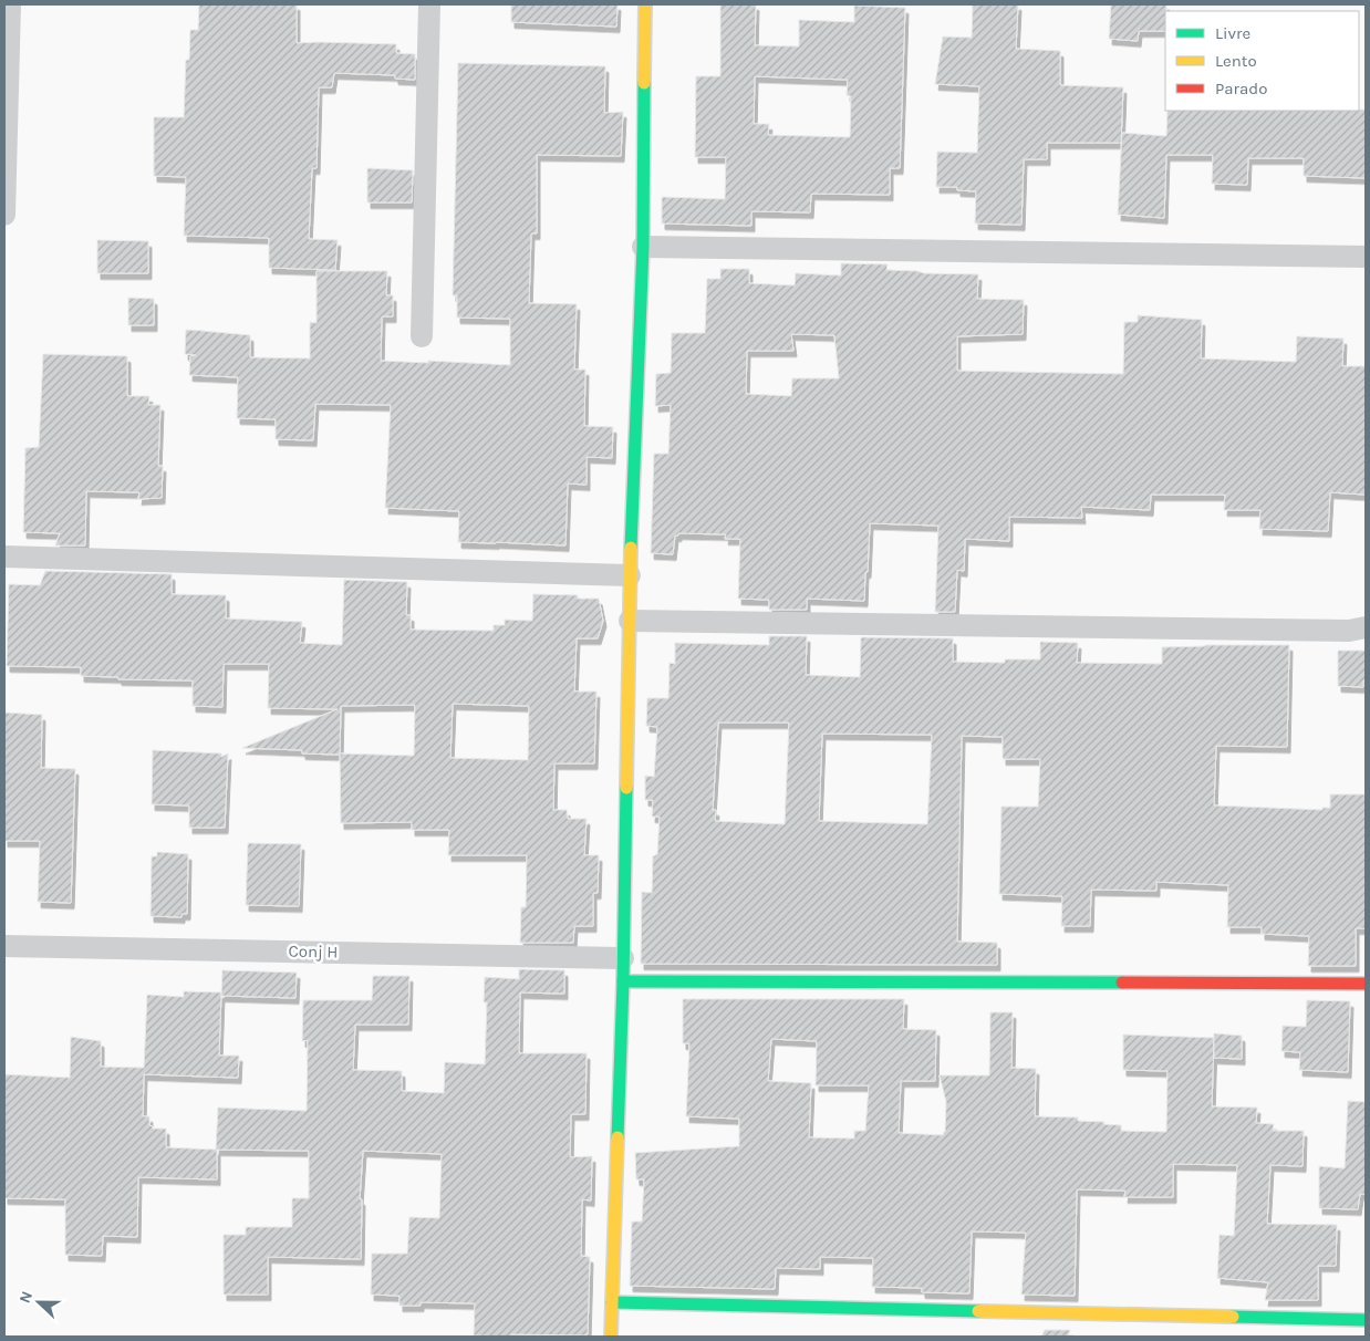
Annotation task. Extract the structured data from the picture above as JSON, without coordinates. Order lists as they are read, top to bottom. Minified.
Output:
{"streets":{"street":["Conj H"]},"legend":["Livre","Lento","Parado"],"north":"left"}
